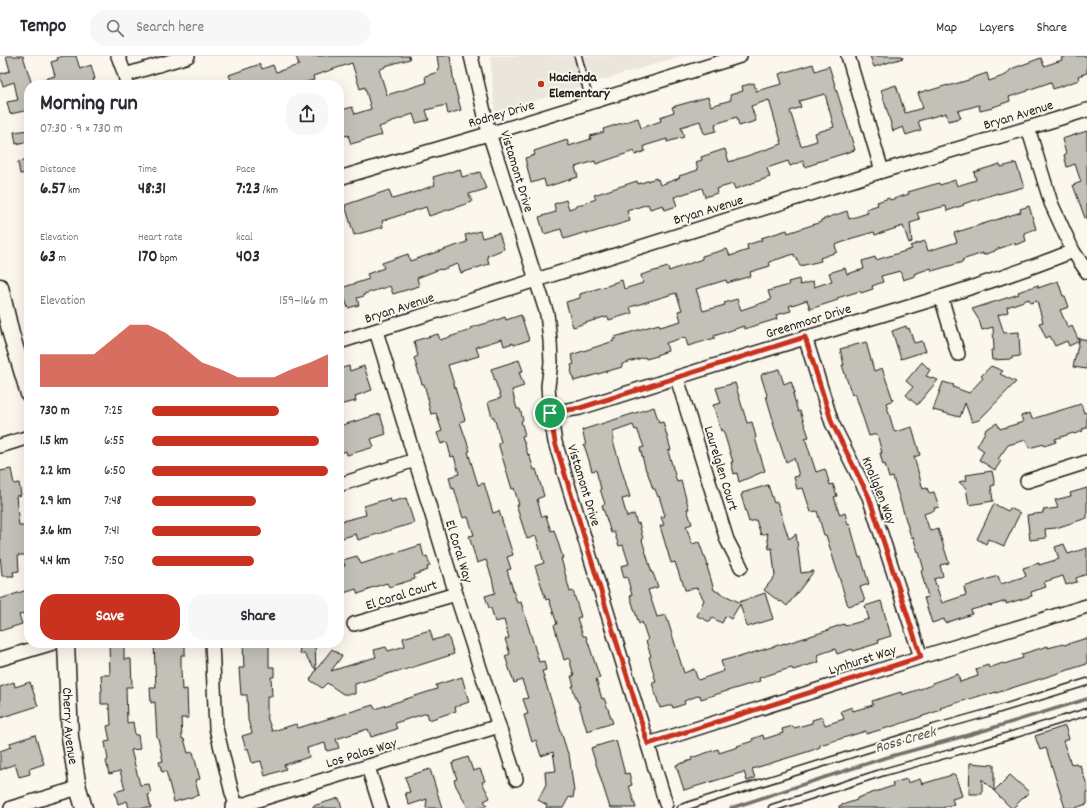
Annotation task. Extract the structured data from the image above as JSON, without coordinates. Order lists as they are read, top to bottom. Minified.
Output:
{"streets":{"street":["Rodney Drive","Bryan Avenue","Vistamont Drive","Greenmoor Drive","Laurelglen Court","Knollglen Way","El Coral Way","El Coral Court","Lynhurst Way","Cherry Avenue","Los Palos Way"]},"crossings":[["Rodney Drive","Vistamont Drive"],["Bryan Avenue","Vistamont Drive"],["Bryan Avenue","El Coral Way"],["Vistamont Drive","Greenmoor Drive"],["Vistamont Drive","Lynhurst Way"],["Greenmoor Drive","Laurelglen Court"],["Greenmoor Drive","Knollglen Way"],["Knollglen Way","Lynhurst Way"],["El Coral Way","El Coral Court"],["El Coral Way","Los Palos Way"]],"water":["Ross Creek"],"places":["Hacienda Elementary"],"page":{"header":"Tempo","search":"Search here","nav":["Map","Layers","Share"],"heading":["Morning run","07:30 · 9 × 730 m"],"stats":[["Distance","6.57 km"],["Time","48:31"],["Pace","7:23 /km"],["Elevation","63 m"],["Heart rate","170 bpm"],["kcal","403"]],"chart":["Elevation","159–166 m"],"list":[{"name":"730 m","note":"7:25"},{"name":"1.5 km","note":"6:55"},{"name":"2.2 km","note":"6:50"},{"name":"2.9 km","note":"7:48"},{"name":"3.6 km","note":"7:41"},{"name":"4.4 km","note":"7:50"}],"buttons":["Save","Share"]}}
